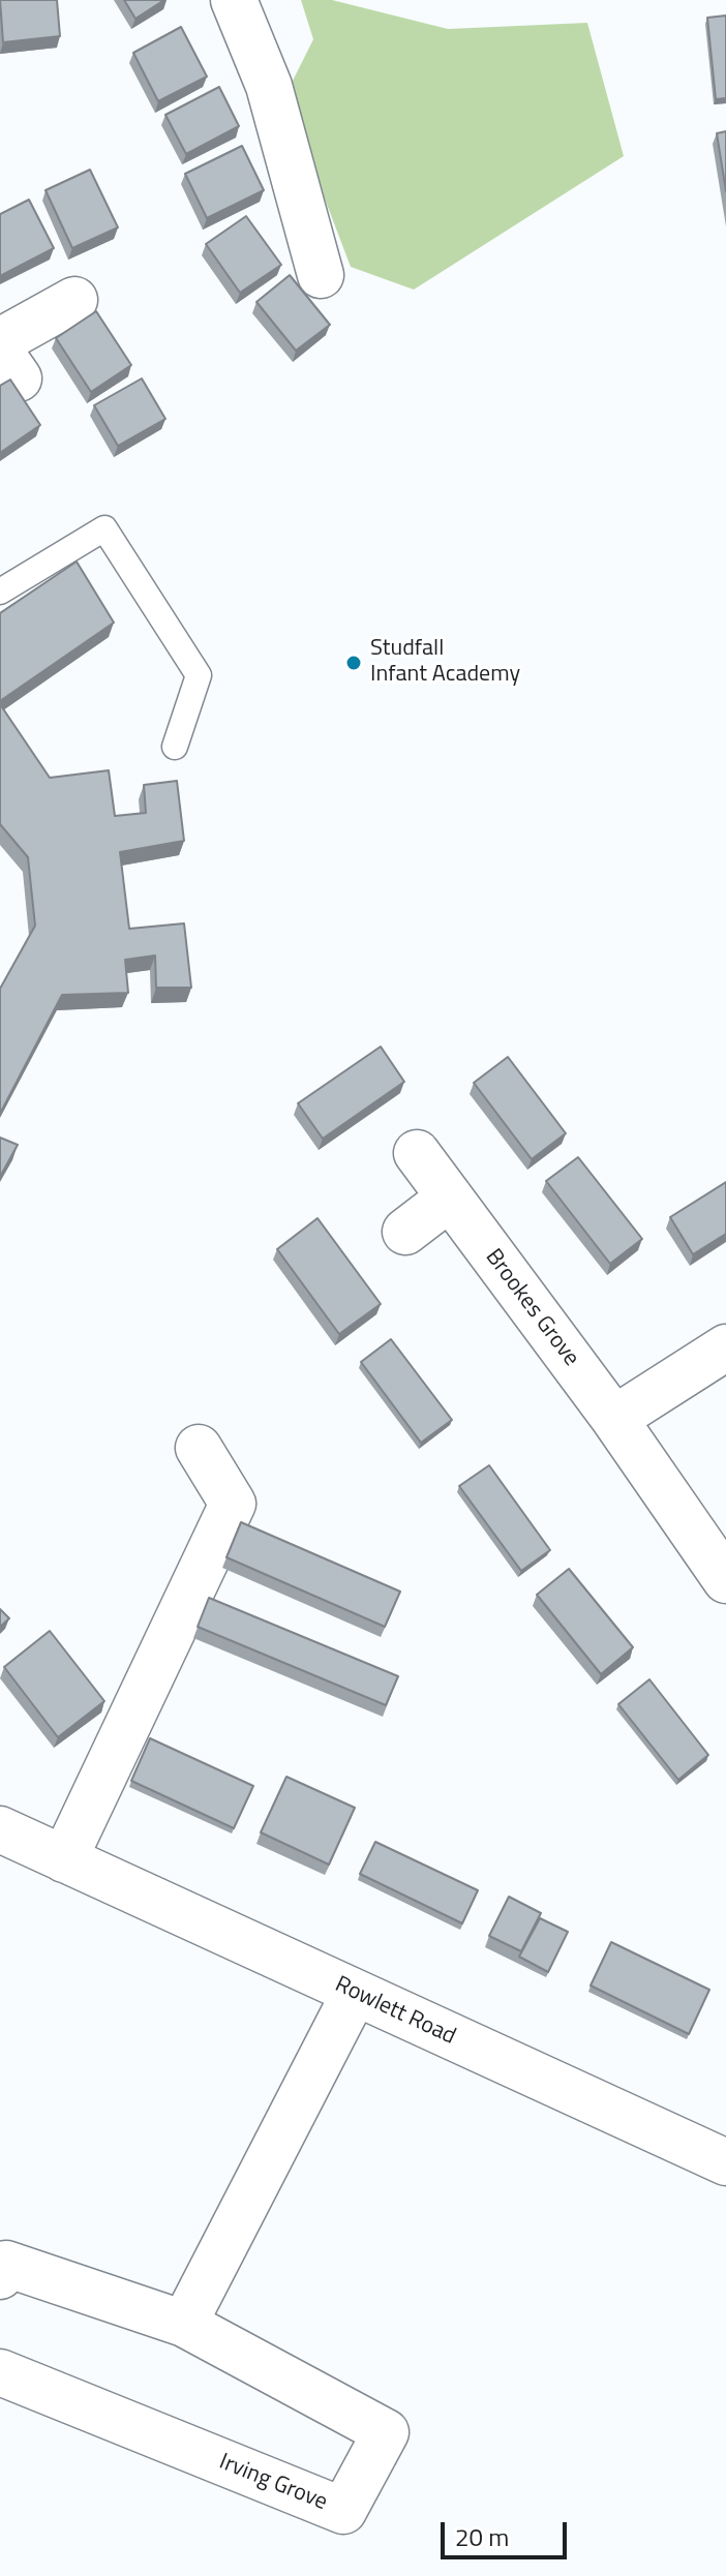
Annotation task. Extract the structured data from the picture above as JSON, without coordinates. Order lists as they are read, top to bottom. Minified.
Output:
{"streets":{"street":["Brookes Grove","Rowlett Road","Irving Grove"]},"places":["Studfall Infant Academy"],"scale_bar":"20 m"}
